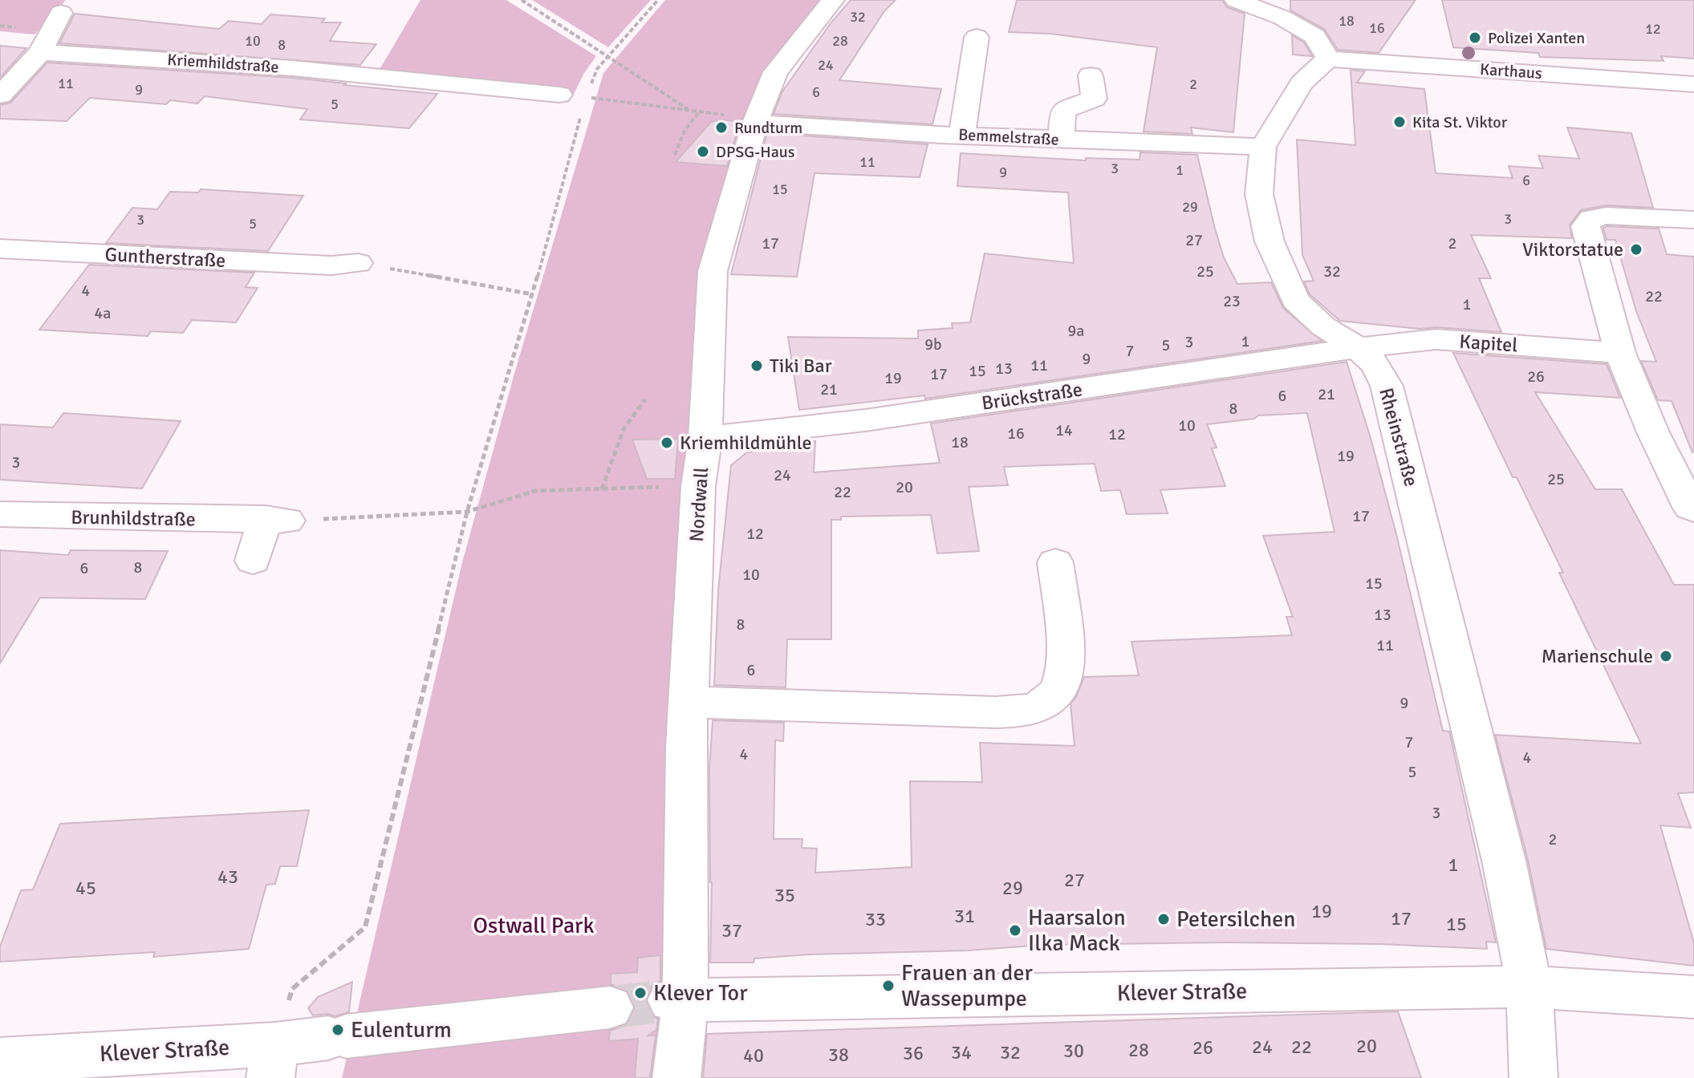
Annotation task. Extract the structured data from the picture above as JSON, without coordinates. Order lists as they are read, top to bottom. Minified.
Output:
{"streets":{"street":["Kriemhildstraße","Karthaus","Bemmelstraße","Guntherstraße","Kapitel","Brückstraße","Rheinstraße","Nordwall","Brunhildstraße","Klever Straße"]},"crossings":[["Karthaus","Rheinstraße"],["Bemmelstraße","Rheinstraße"],["Bemmelstraße","Nordwall"],["Kapitel","Brückstraße"],["Kapitel","Rheinstraße"],["Brückstraße","Rheinstraße"],["Brückstraße","Nordwall"],["Rheinstraße","Klever Straße"],["Nordwall","Klever Straße"]],"parks":["Ostwall Park"],"places":["Polizei Xanten","Kita St. Viktor","Rundturm","DPSG-Haus","Viktorstatue","Tiki Bar","Kriemhildmühle","Marienschule","Petersilchen","Haarsalon Ilka Mack","Frauen an der Wassepumpe","Klever Tor","Eulenturm"],"house_numbers":["32","18","16","12","10","28","8","24","11","2","9","6","5","11","3","1","9","6","15","29","3","3","5","27","17","2","25","32","4","22","23","1","4a","9a","1","3","9b","5","7","9","11","13","15","17","26","19","21","21","6","8","10","14","16","12","18","19","3","24","25","20","22","17","12","8","6","10","15","13","8","11","6","9","7","4","4","5","3","2","1","43","27","45","29","35","19","31","17","33","15","37","20","24","22","26","28","30","34","32","36","38","40"]}
